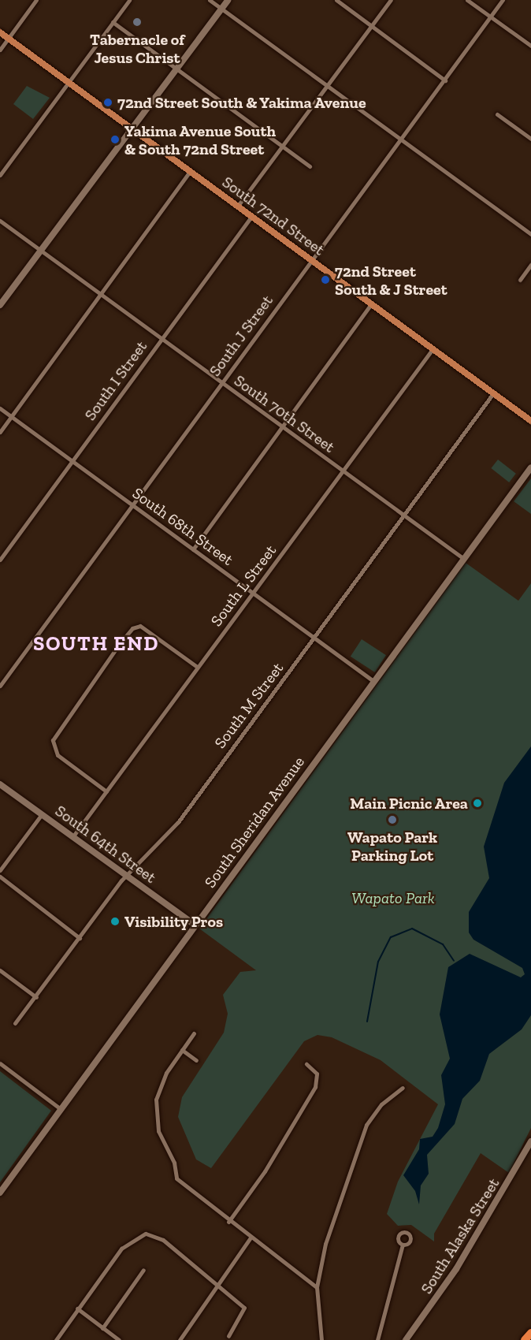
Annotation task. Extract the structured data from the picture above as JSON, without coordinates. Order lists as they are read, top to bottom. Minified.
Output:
{"streets":{"main road":["South 72nd Street"],"street":["South J Street","South I Street","South 70th Street","South 68th Street","South L Street","South M Street","South Sheridan Avenue","South 64th Street","South Alaska Street"]},"crossings":[["South 72nd Street","South J Street"],["South 72nd Street","South I Street"],["South 72nd Street","South L Street"],["South 72nd Street","South M Street"],["South J Street","South 70th Street"],["South J Street","South 68th Street"],["South I Street","South 70th Street"],["South I Street","South 68th Street"],["South 70th Street","South L Street"],["South 70th Street","South M Street"],["South 70th Street","South Sheridan Avenue"],["South 68th Street","South L Street"],["South 68th Street","South M Street"],["South 68th Street","South Sheridan Avenue"],["South L Street","South 64th Street"],["South M Street","South 64th Street"],["South Sheridan Avenue","South 64th Street"]],"districts":["SOUTH END"],"parks":["Wapato Park"],"places":["Tabernacle of Jesus Christ","72nd Street South & Yakima Avenue","Yakima Avenue South & South 72nd Street","72nd Street South & J Street","Main Picnic Area","Wapato Park Parking Lot","Visibility Pros"]}
